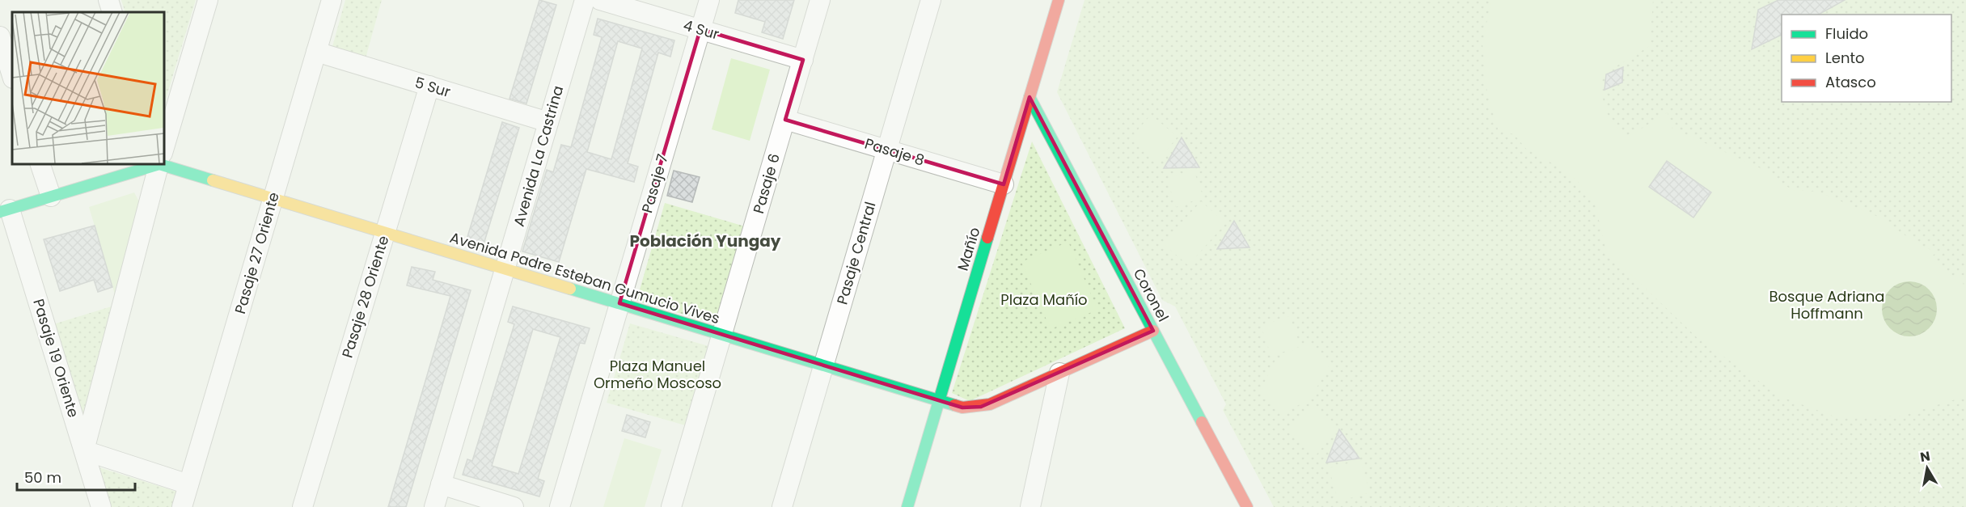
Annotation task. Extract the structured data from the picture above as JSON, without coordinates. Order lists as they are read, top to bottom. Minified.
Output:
{"streets":{"street":["4 Sur","5 Sur","Pasaje 8","Avenida La Castrina","Pasaje 7","Pasaje 6","Mañío","Pasaje 27 Oriente","Pasaje Central","Avenida Padre Esteban Gumucio Vives","Coronel","Pasaje 28 Oriente","Pasaje 19 Oriente"]},"crossings":[["4 Sur","Pasaje 7"],["4 Sur","Pasaje 6"],["5 Sur","Avenida La Castrina"],["5 Sur","Pasaje 27 Oriente"],["5 Sur","Pasaje 28 Oriente"],["Pasaje 8","Pasaje 6"],["Pasaje 8","Mañío"],["Pasaje 8","Pasaje Central"],["Avenida La Castrina","Avenida Padre Esteban Gumucio Vives"],["Pasaje 7","Avenida Padre Esteban Gumucio Vives"],["Pasaje 6","Avenida Padre Esteban Gumucio Vives"],["Mañío","Avenida Padre Esteban Gumucio Vives"],["Mañío","Coronel"],["Pasaje 27 Oriente","Avenida Padre Esteban Gumucio Vives"],["Pasaje Central","Avenida Padre Esteban Gumucio Vives"],["Avenida Padre Esteban Gumucio Vives","Coronel"],["Avenida Padre Esteban Gumucio Vives","Pasaje 28 Oriente"]],"districts":["Población Yungay"],"parks":["Bosque Adriana Hoffmann","Plaza Mañío","Plaza Manuel Ormeño Moscoso"],"legend":["Fluido","Lento","Atasco"],"scale_bar":"50 m","north":"top"}
